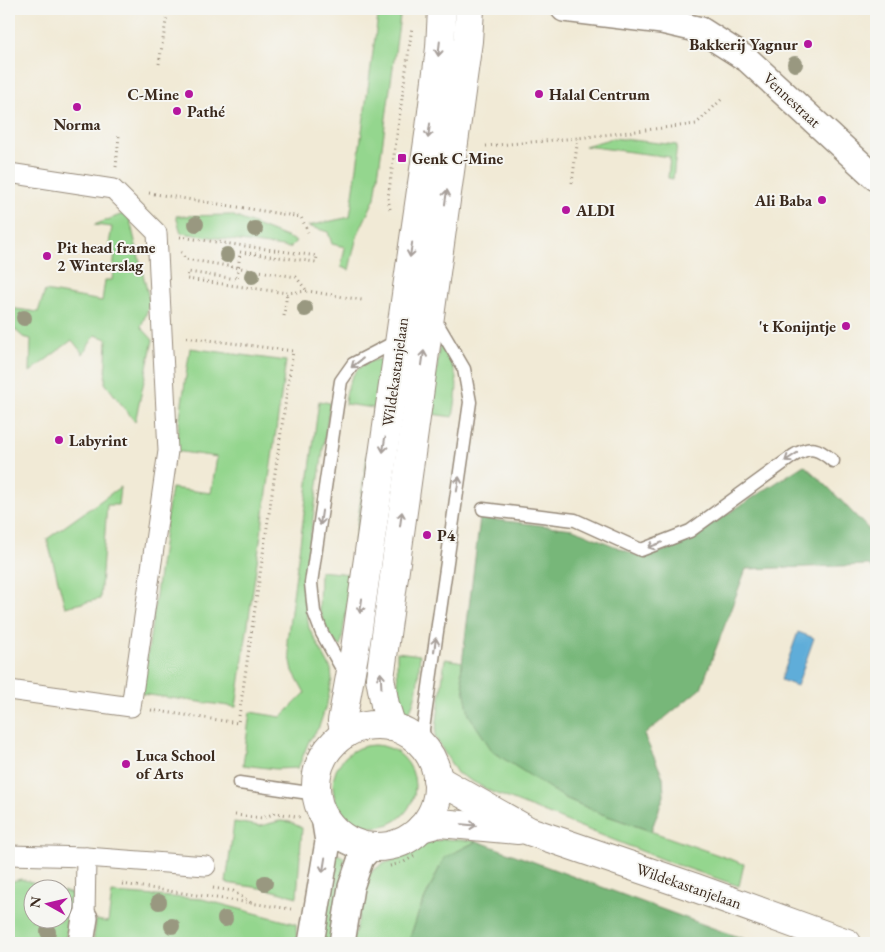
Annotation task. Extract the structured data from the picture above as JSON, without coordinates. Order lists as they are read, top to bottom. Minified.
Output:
{"streets":{"street":["Vennestraat","Wildekastanjelaan"]},"places":{"other":["Bakkerij Yagnur","C-Mine","Halal Centrum","Norma","Pathé","Ali Baba","ALDI","Pit head frame 2 Winterslag","'t Konijntje","Labyrint","P4","Luca School of Arts"],"transit":["Genk C-Mine"]},"north":"left"}
